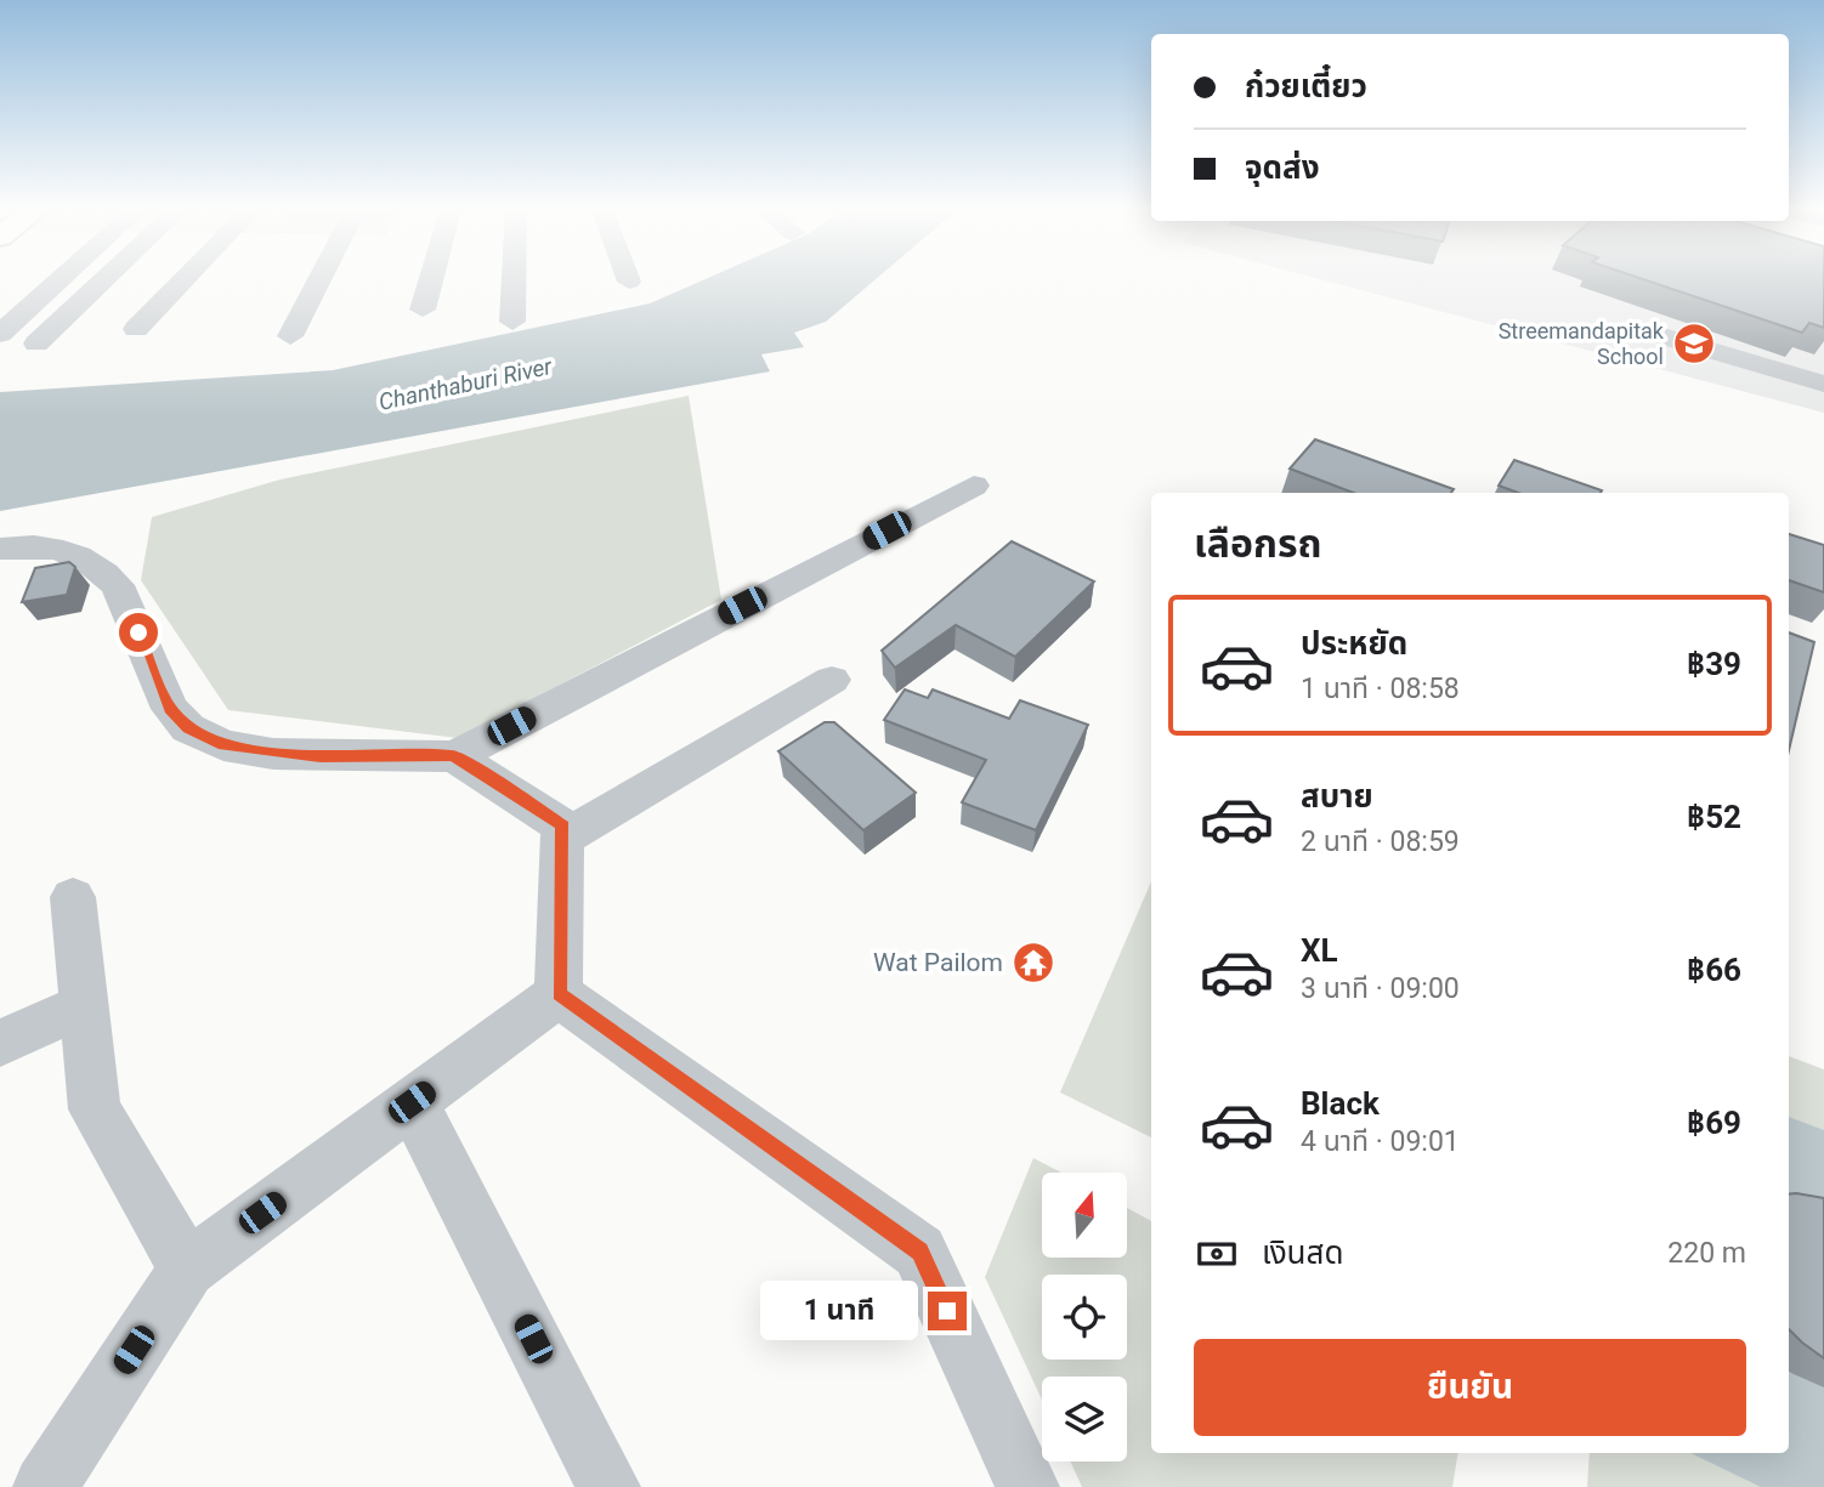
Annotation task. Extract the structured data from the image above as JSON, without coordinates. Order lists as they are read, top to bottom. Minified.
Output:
{"water":["Chanthaburi River"],"places":{"school or university":["Streemandapitak School"],"temple":["Wat Pailom"]},"north":"top","page":{"banner":["ก๋วยเตี๋ยว","จุดส่ง"],"heading":"เลือกรถ","list":[{"name":"ประหยัด","note":"1 นาที · 08:58","value":"฿39"},{"name":"สบาย","note":"2 นาที · 08:59","value":"฿52"},{"name":"XL","note":"3 นาที · 09:00","value":"฿66"},{"name":"Black","note":"4 นาที · 09:01","value":"฿69"}],"pay":["เงินสด","220 m"],"bubble":"1 นาที","buttons":"ยืนยัน"}}
